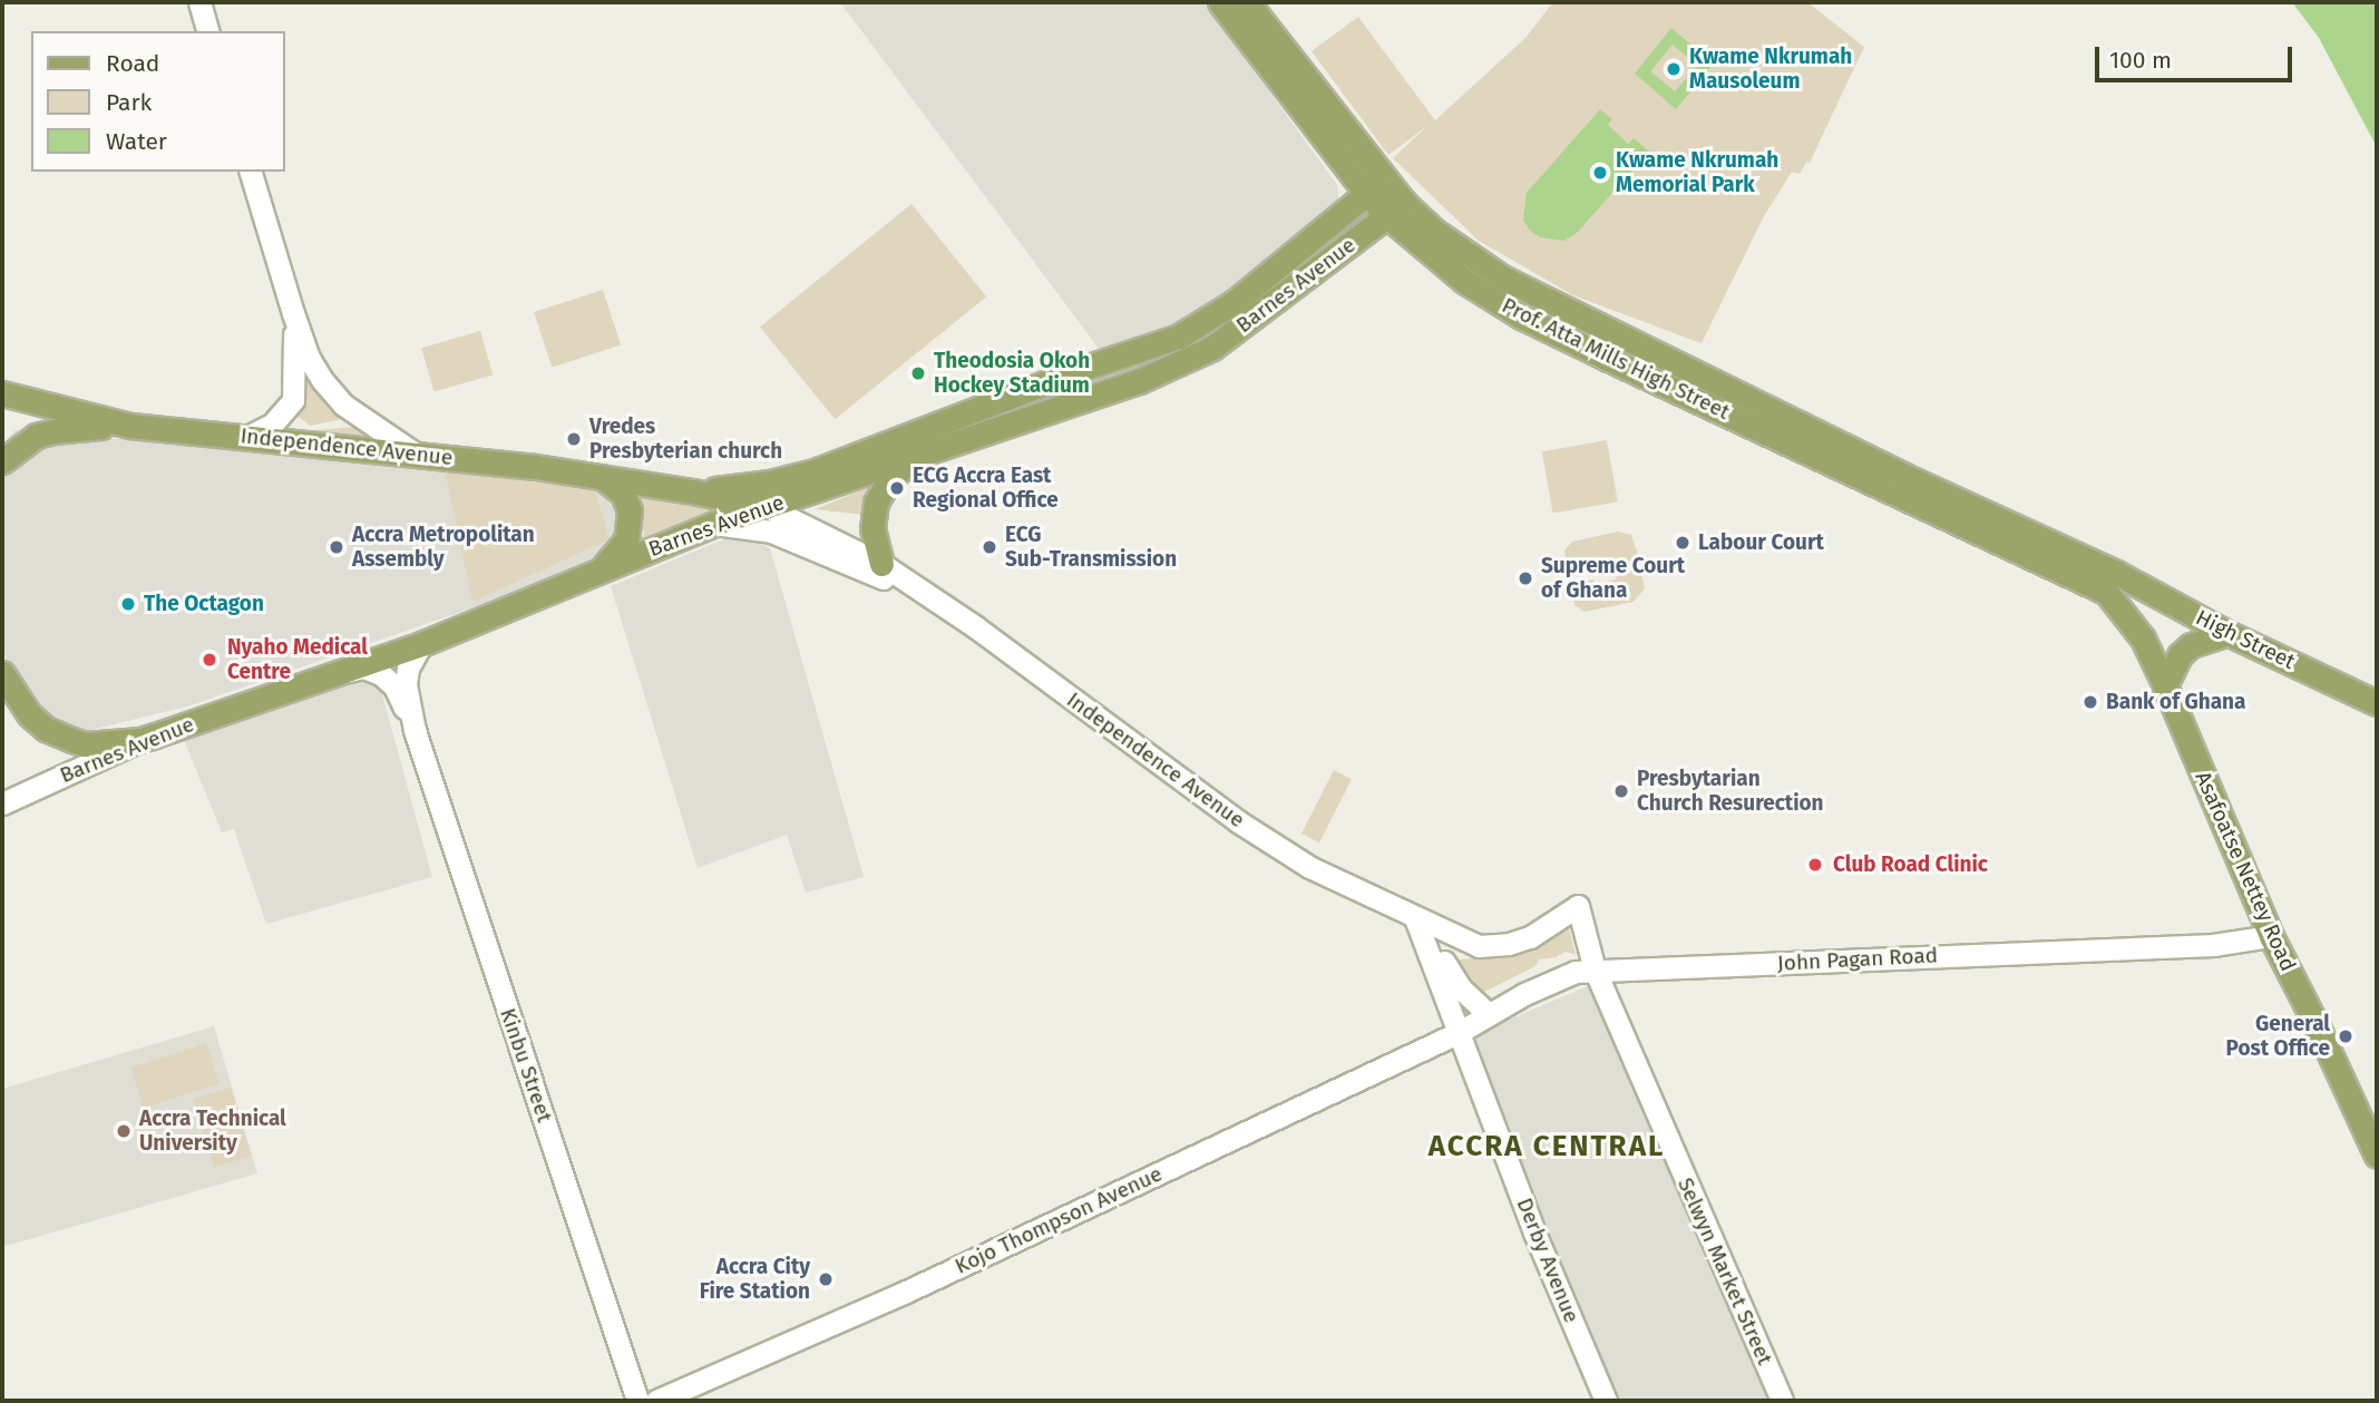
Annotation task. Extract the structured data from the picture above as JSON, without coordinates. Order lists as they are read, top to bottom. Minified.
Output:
{"streets":{"main road":["Barnes Avenue","Prof. Atta Mills High Street","Independence Avenue","High Street","Asafoatse Nettey Road","John Pagan Road","Kinbu Street","Kojo Thompson Avenue","Derby Avenue","Selwyn Market Street"]},"crossings":[["Barnes Avenue","Prof. Atta Mills High Street"],["Barnes Avenue","Independence Avenue"],["Prof. Atta Mills High Street","High Street"],["Prof. Atta Mills High Street","Asafoatse Nettey Road"],["Independence Avenue","Selwyn Market Street"],["High Street","Asafoatse Nettey Road"],["Asafoatse Nettey Road","John Pagan Road"],["John Pagan Road","Kojo Thompson Avenue"],["John Pagan Road","Derby Avenue"],["John Pagan Road","Selwyn Market Street"],["Kojo Thompson Avenue","Derby Avenue"]],"districts":["ACCRA CENTRAL"],"places":["Kwame Nkrumah Mausoleum","Kwame Nkrumah Memorial Park","Theodosia Okoh Hockey Stadium","Vredes Presbyterian church","ECG Accra East Regional Office","Labour Court","Accra Metropolitan Assembly","ECG Sub-Transmission","Supreme Court of Ghana","The Octagon","Nyaho Medical Centre","Bank of Ghana","Presbytarian Church Resurection","Club Road Clinic","General Post Office","Accra Technical University","Accra City Fire Station"],"legend":["Road","Park","Water"],"scale_bar":"100 m"}
